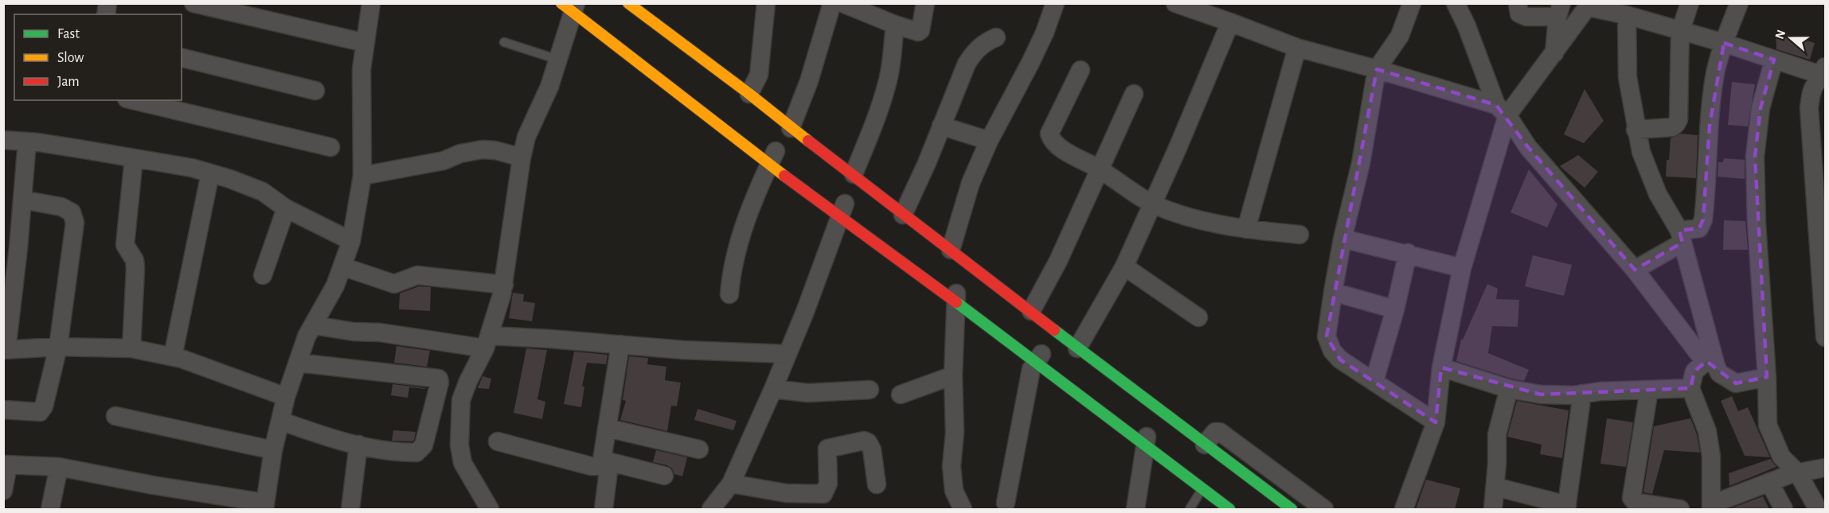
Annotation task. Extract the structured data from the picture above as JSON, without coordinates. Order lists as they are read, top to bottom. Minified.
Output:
{"legend":["Fast","Slow","Jam"],"north":"left"}
